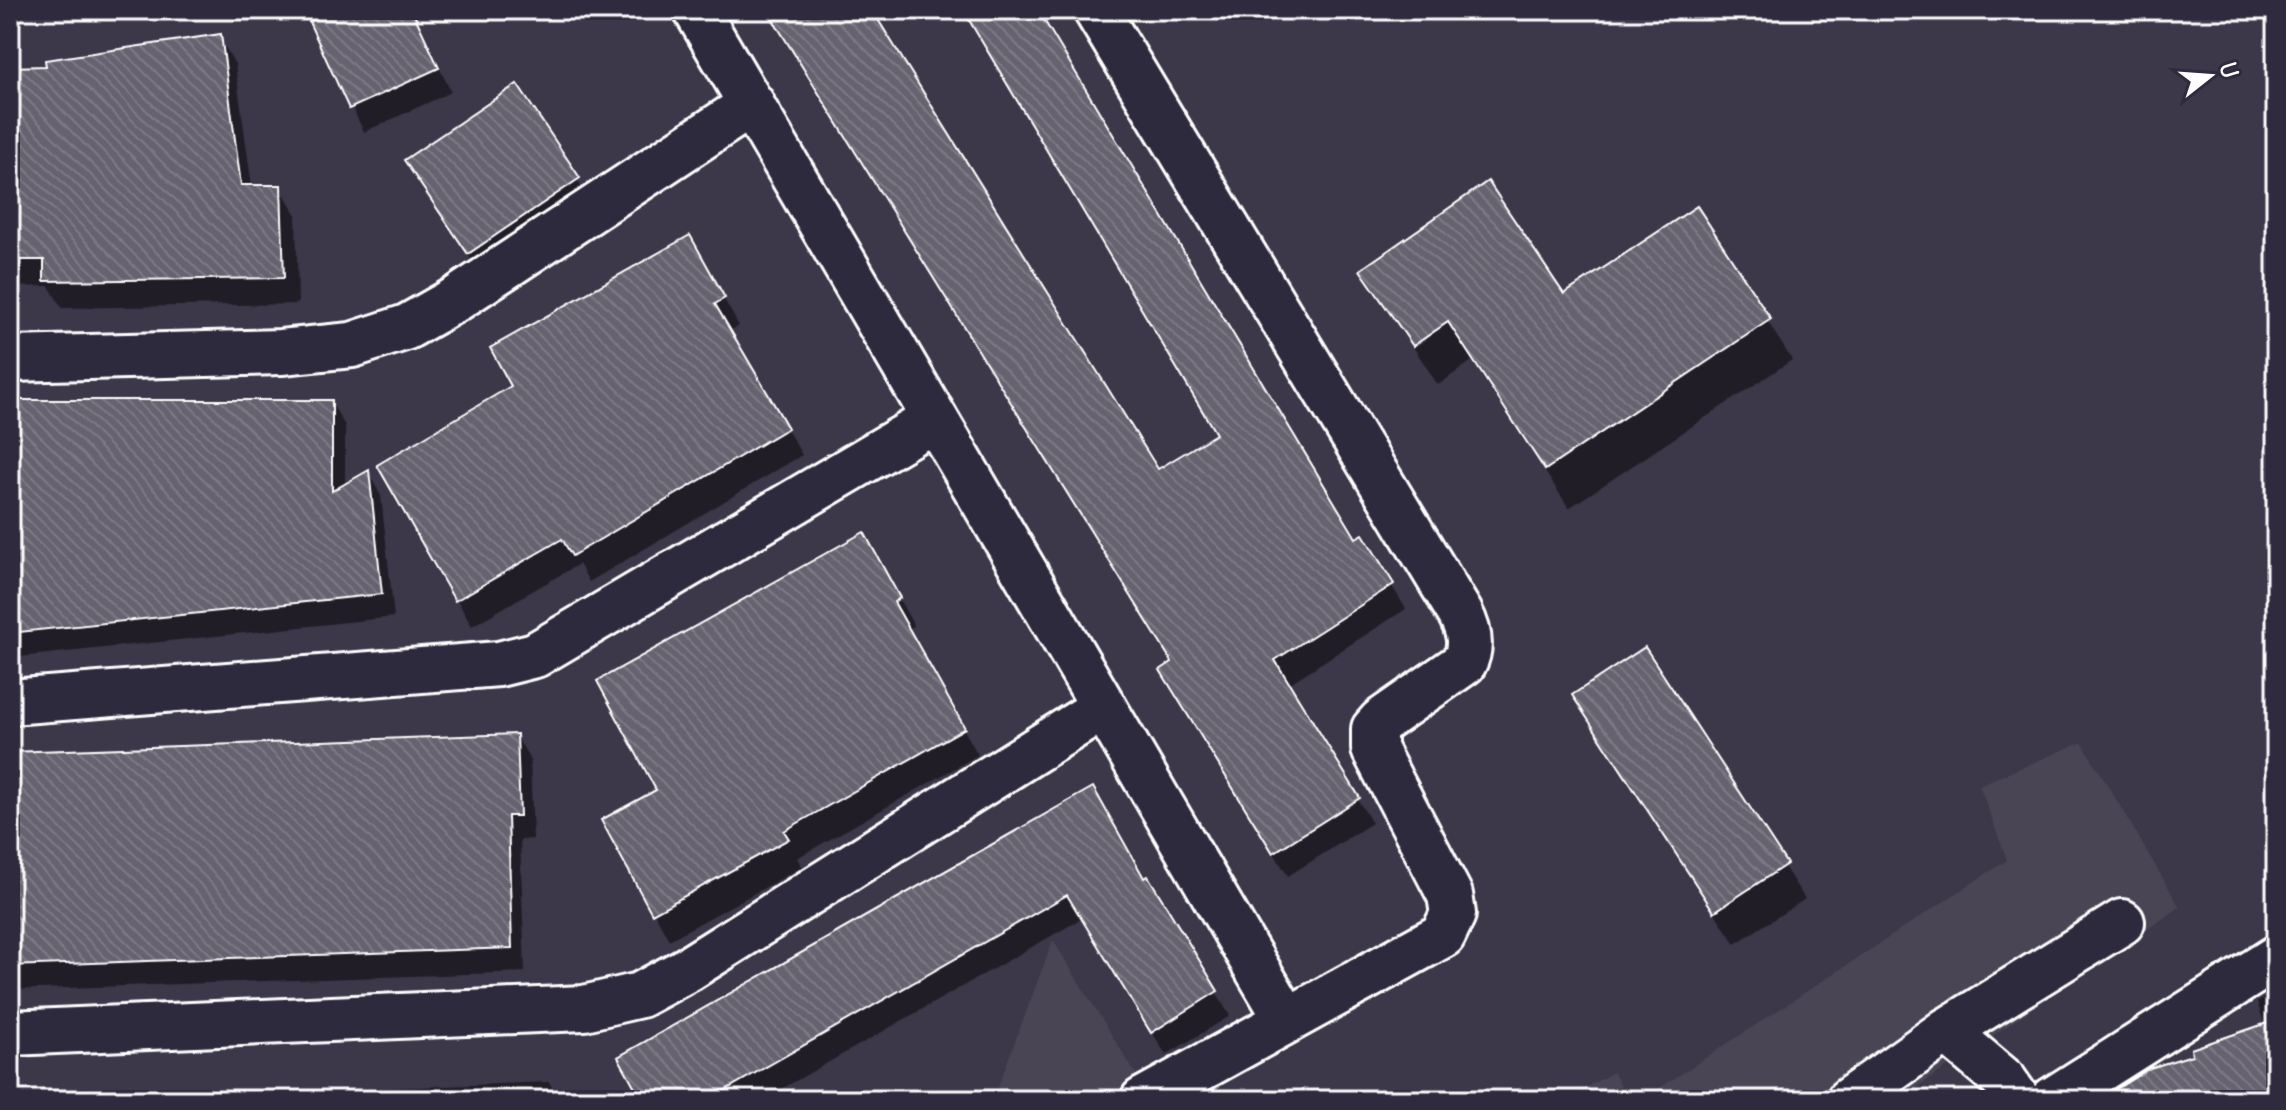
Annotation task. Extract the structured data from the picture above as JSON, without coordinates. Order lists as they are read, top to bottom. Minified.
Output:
{"north":"right"}
